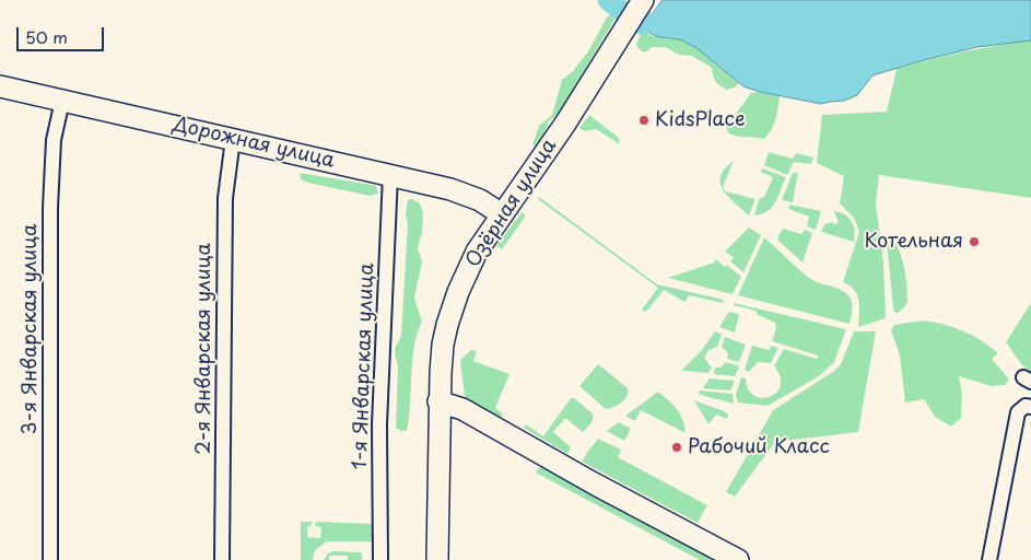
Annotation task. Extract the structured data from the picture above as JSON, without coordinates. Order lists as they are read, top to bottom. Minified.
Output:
{"streets":{"street":["Дорожная улица","Озёрная улица","3-я Январская улица","2-я Январская улица","1-я Январская улица"]},"crossings":[["Дорожная улица","Озёрная улица"],["Дорожная улица","3-я Январская улица"],["Дорожная улица","2-я Январская улица"],["Дорожная улица","1-я Январская улица"]],"places":["KidsPlace","Котельная","Рабочий Класс"],"scale_bar":"50 m"}
